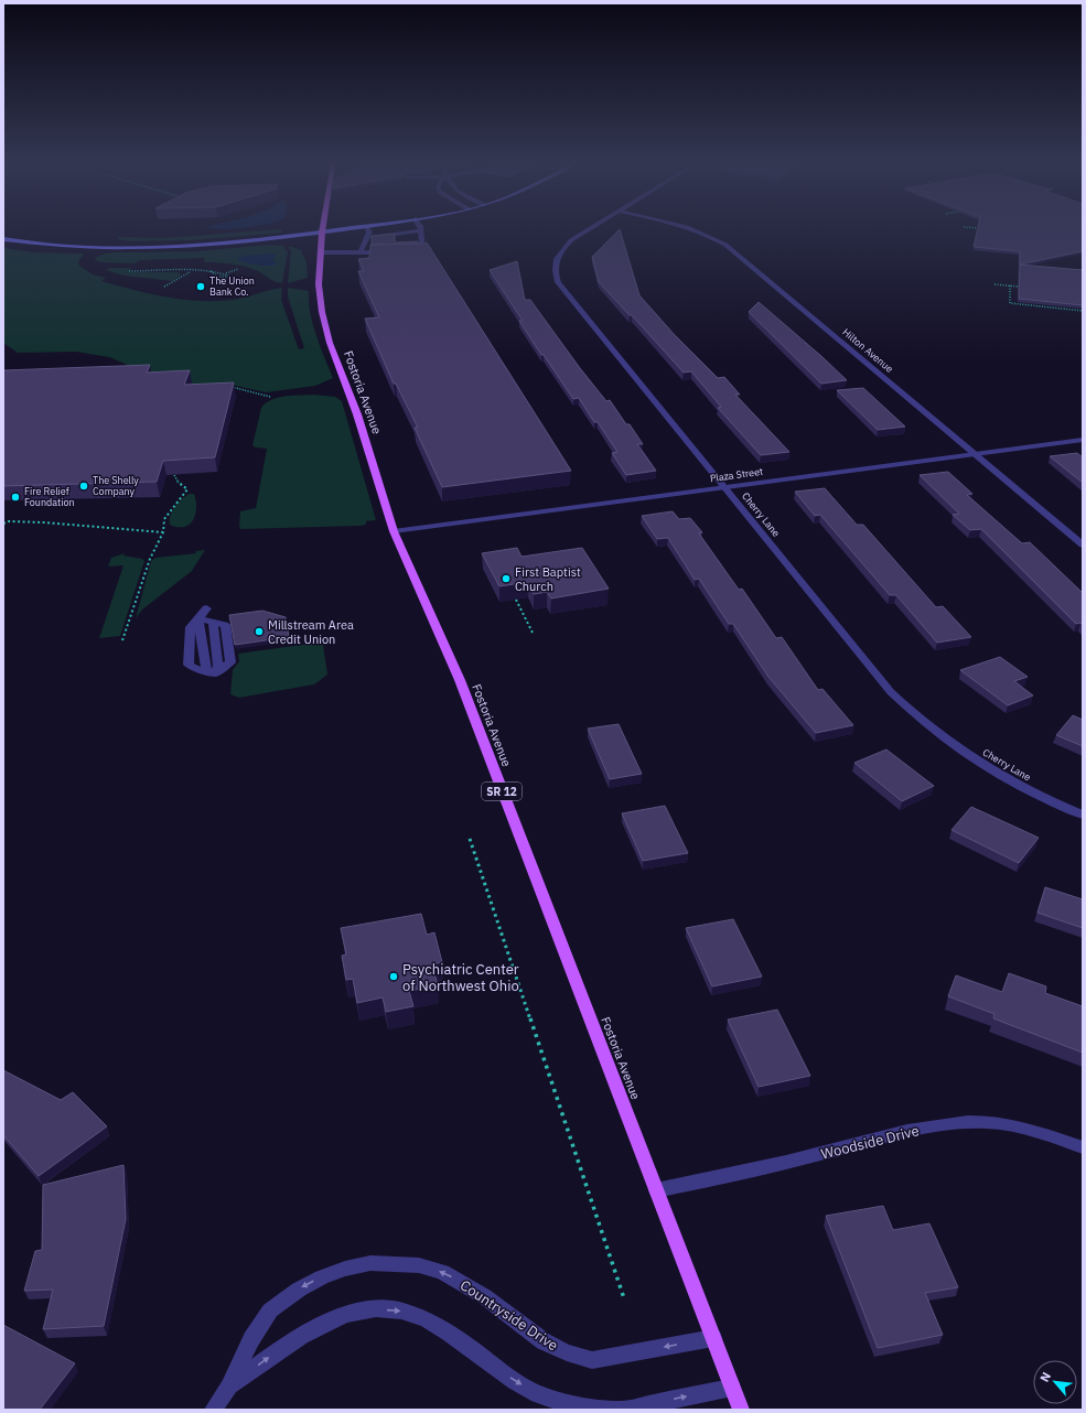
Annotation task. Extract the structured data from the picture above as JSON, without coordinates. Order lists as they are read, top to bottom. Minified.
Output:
{"streets":{"main road":["Fostoria Avenue","SR 12"],"street":["Hilton Avenue","Plaza Street","Cherry Lane","Woodside Drive","Countryside Drive"]},"crossings":[["Hilton Avenue","Plaza Street"],["Fostoria Avenue","Plaza Street"],["Fostoria Avenue","Woodside Drive"],["Fostoria Avenue","Countryside Drive"],["Plaza Street","Cherry Lane"]],"places":["The Union Bank Co.","The Shelly Company","Fire Relief Foundation","First Baptist Church","Millstream Area Credit Union","Psychiatric Center of Northwest Ohio"],"north":"top left"}
